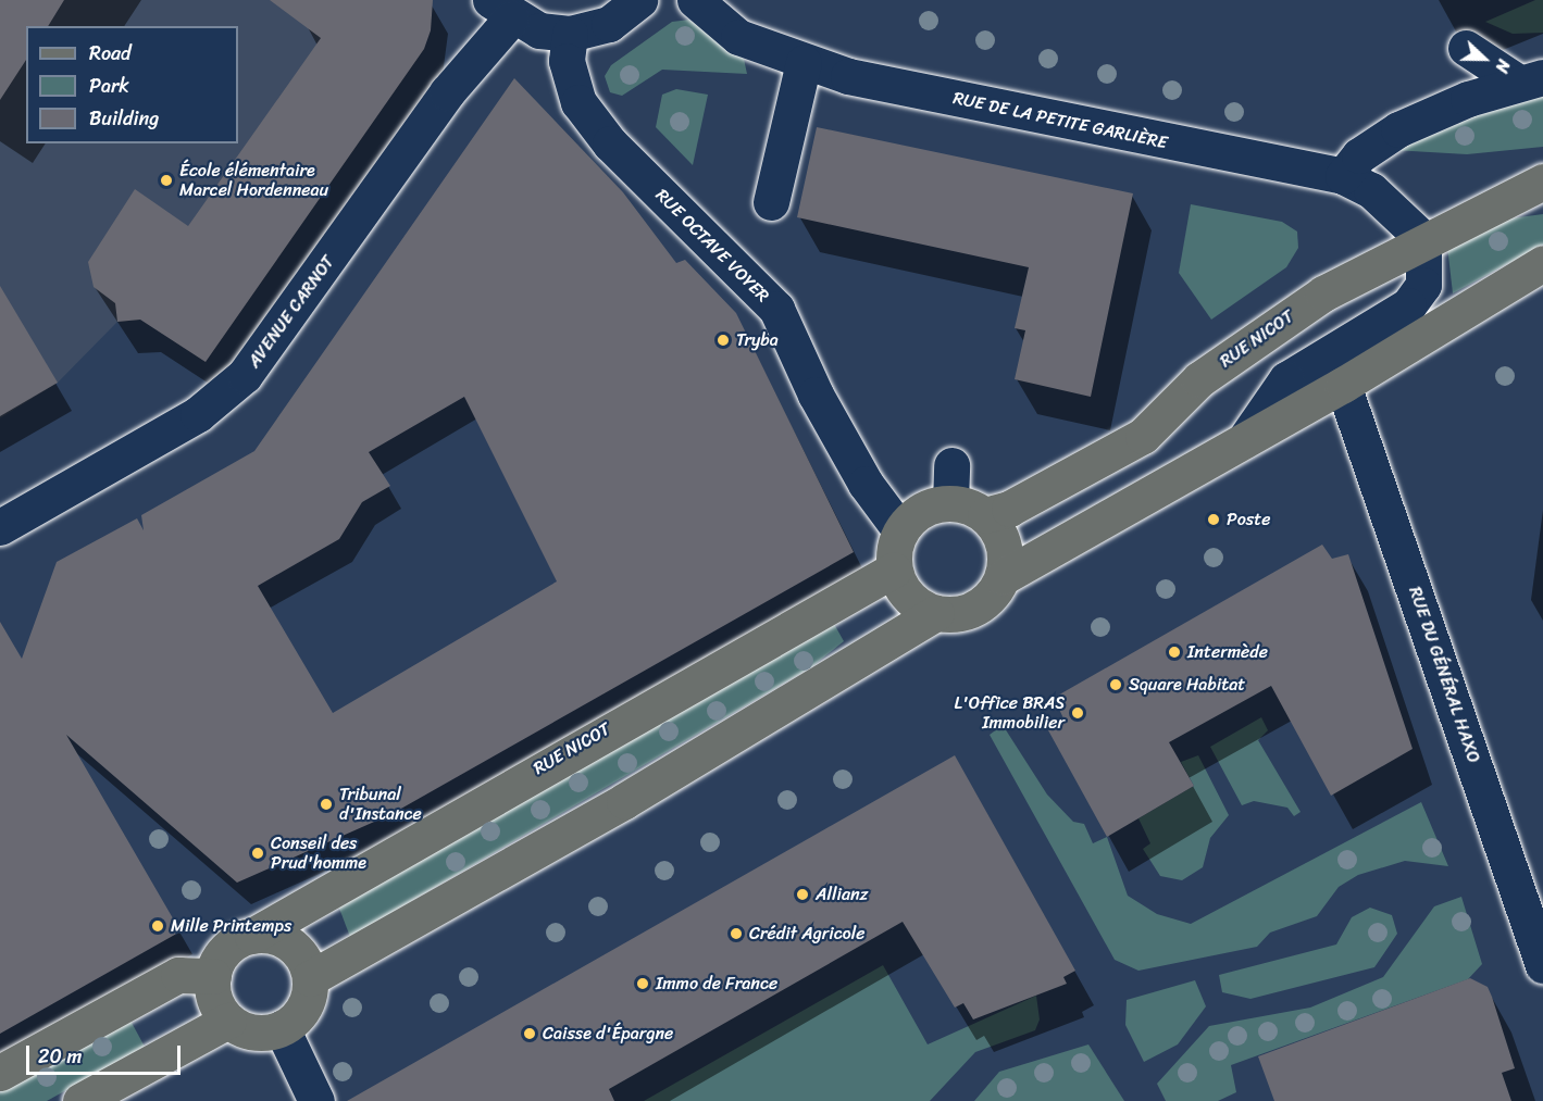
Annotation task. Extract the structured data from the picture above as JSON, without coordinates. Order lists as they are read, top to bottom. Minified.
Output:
{"streets":{"main road":["RUE NICOT"],"street":["RUE DE LA PETITE GARLIÈRE","RUE OCTAVE VOYER","AVENUE CARNOT","RUE DU GÉNÉRAL HAXO"]},"crossings":[["RUE DE LA PETITE GARLIÈRE","RUE NICOT"],["RUE OCTAVE VOYER","RUE NICOT"]],"places":["École élémentaire Marcel Hordenneau","Tryba","Poste","Intermède","Square Habitat","L'Office BRAS Immobilier","Tribunal d'Instance","Conseil des Prud'homme","Allianz","Mille Printemps","Crédit Agricole","Immo de France","Caisse d'Épargne"],"legend":["Road","Park","Building"],"scale_bar":"20 m","north":"right"}
